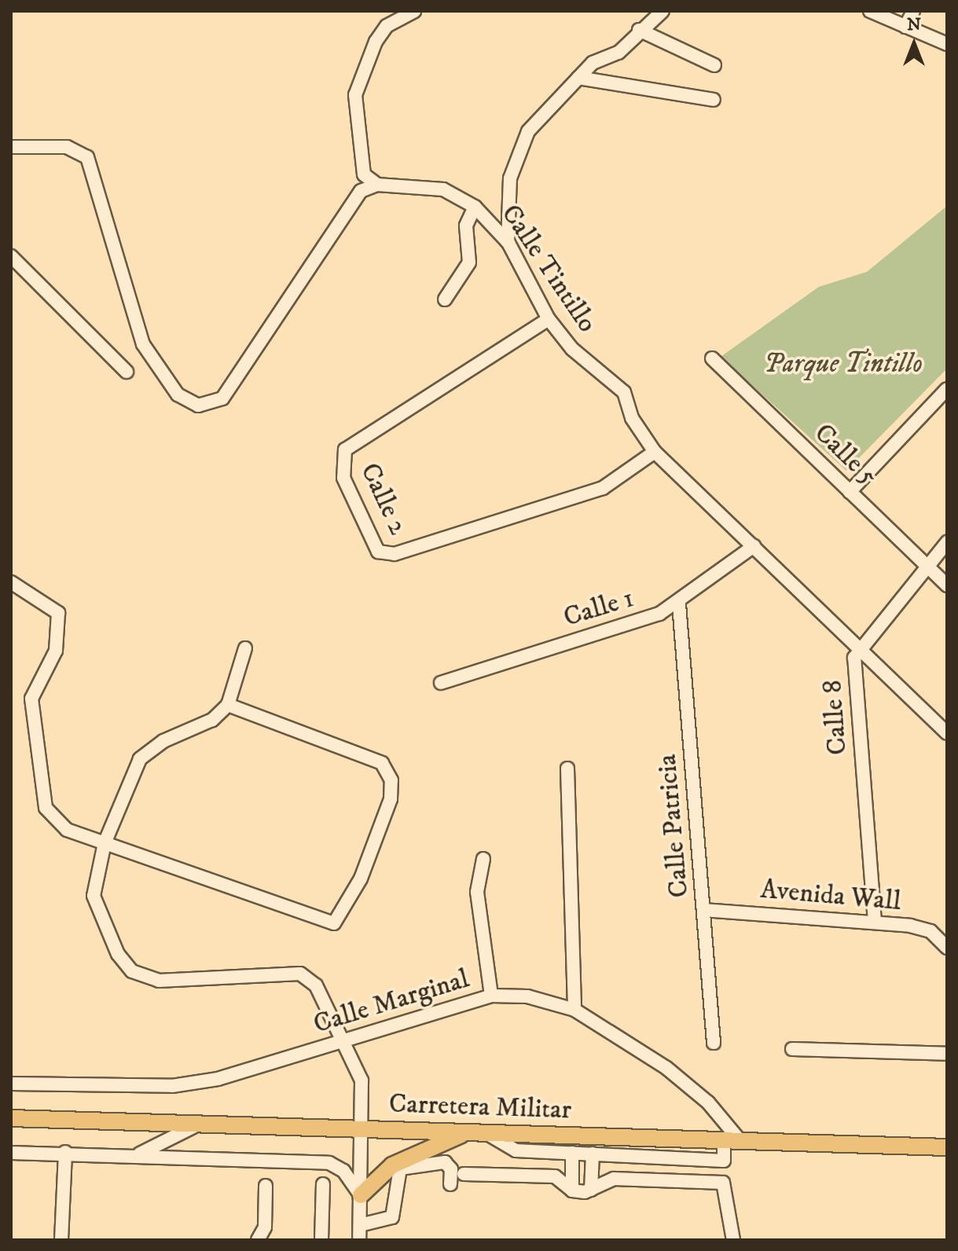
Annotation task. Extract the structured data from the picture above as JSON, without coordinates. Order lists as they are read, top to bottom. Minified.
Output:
{"streets":{"main road":["Carretera Militar"],"street":["Calle Tintillo","Calle 5","Calle 2","Calle 1","Calle 8","Calle Patricia","Avenida Wall","Calle Marginal"]},"crossings":[["Calle Tintillo","Calle 2"],["Calle Tintillo","Calle 1"],["Calle Tintillo","Calle 8"],["Calle 5","Calle 8"],["Calle 1","Calle Patricia"],["Calle 8","Avenida Wall"],["Calle Patricia","Avenida Wall"],["Calle Marginal","Carretera Militar"]],"parks":["Parque Tintillo"],"north":"top"}
